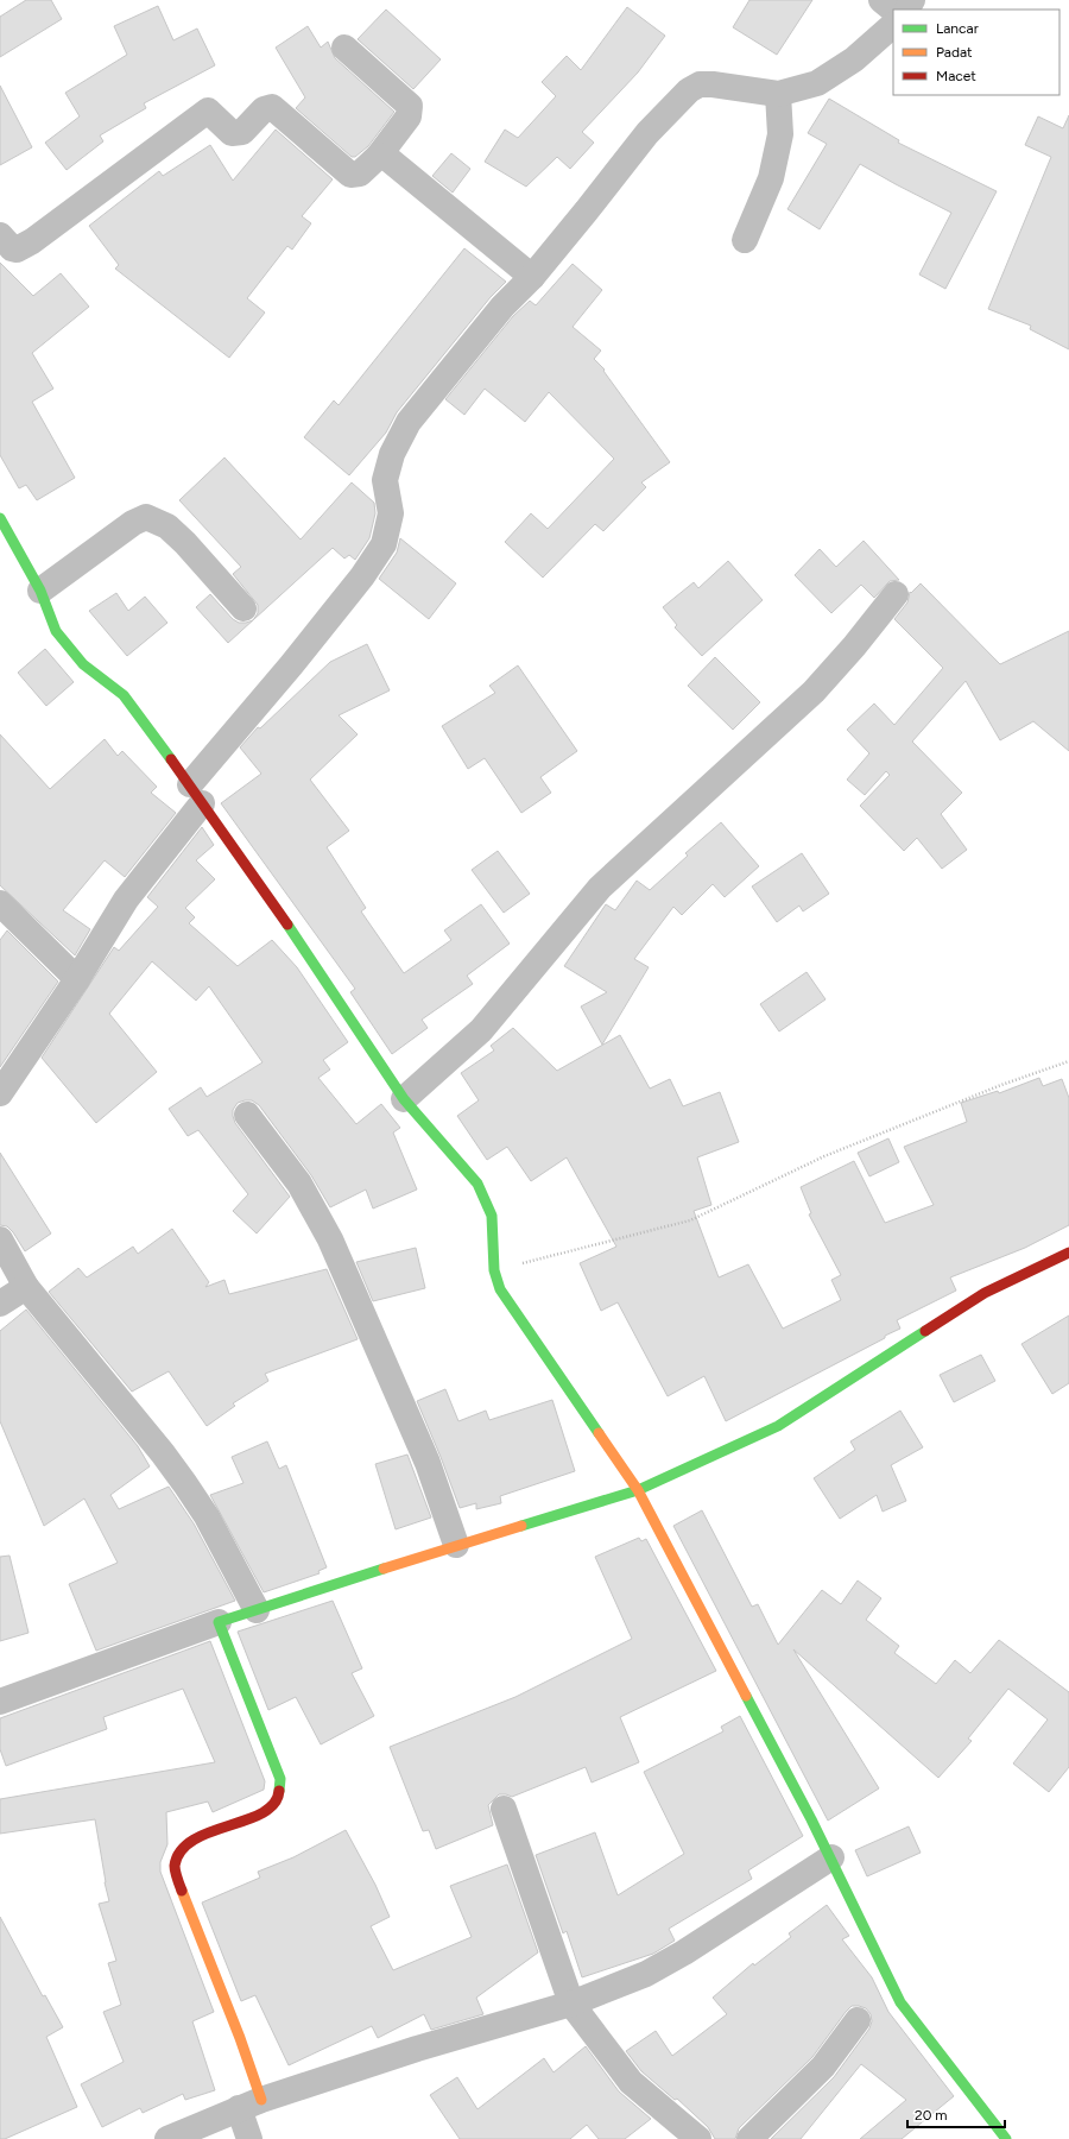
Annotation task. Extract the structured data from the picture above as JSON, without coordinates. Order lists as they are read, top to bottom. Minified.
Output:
{"legend":["Lancar","Padat","Macet"],"scale_bar":"20 m"}
